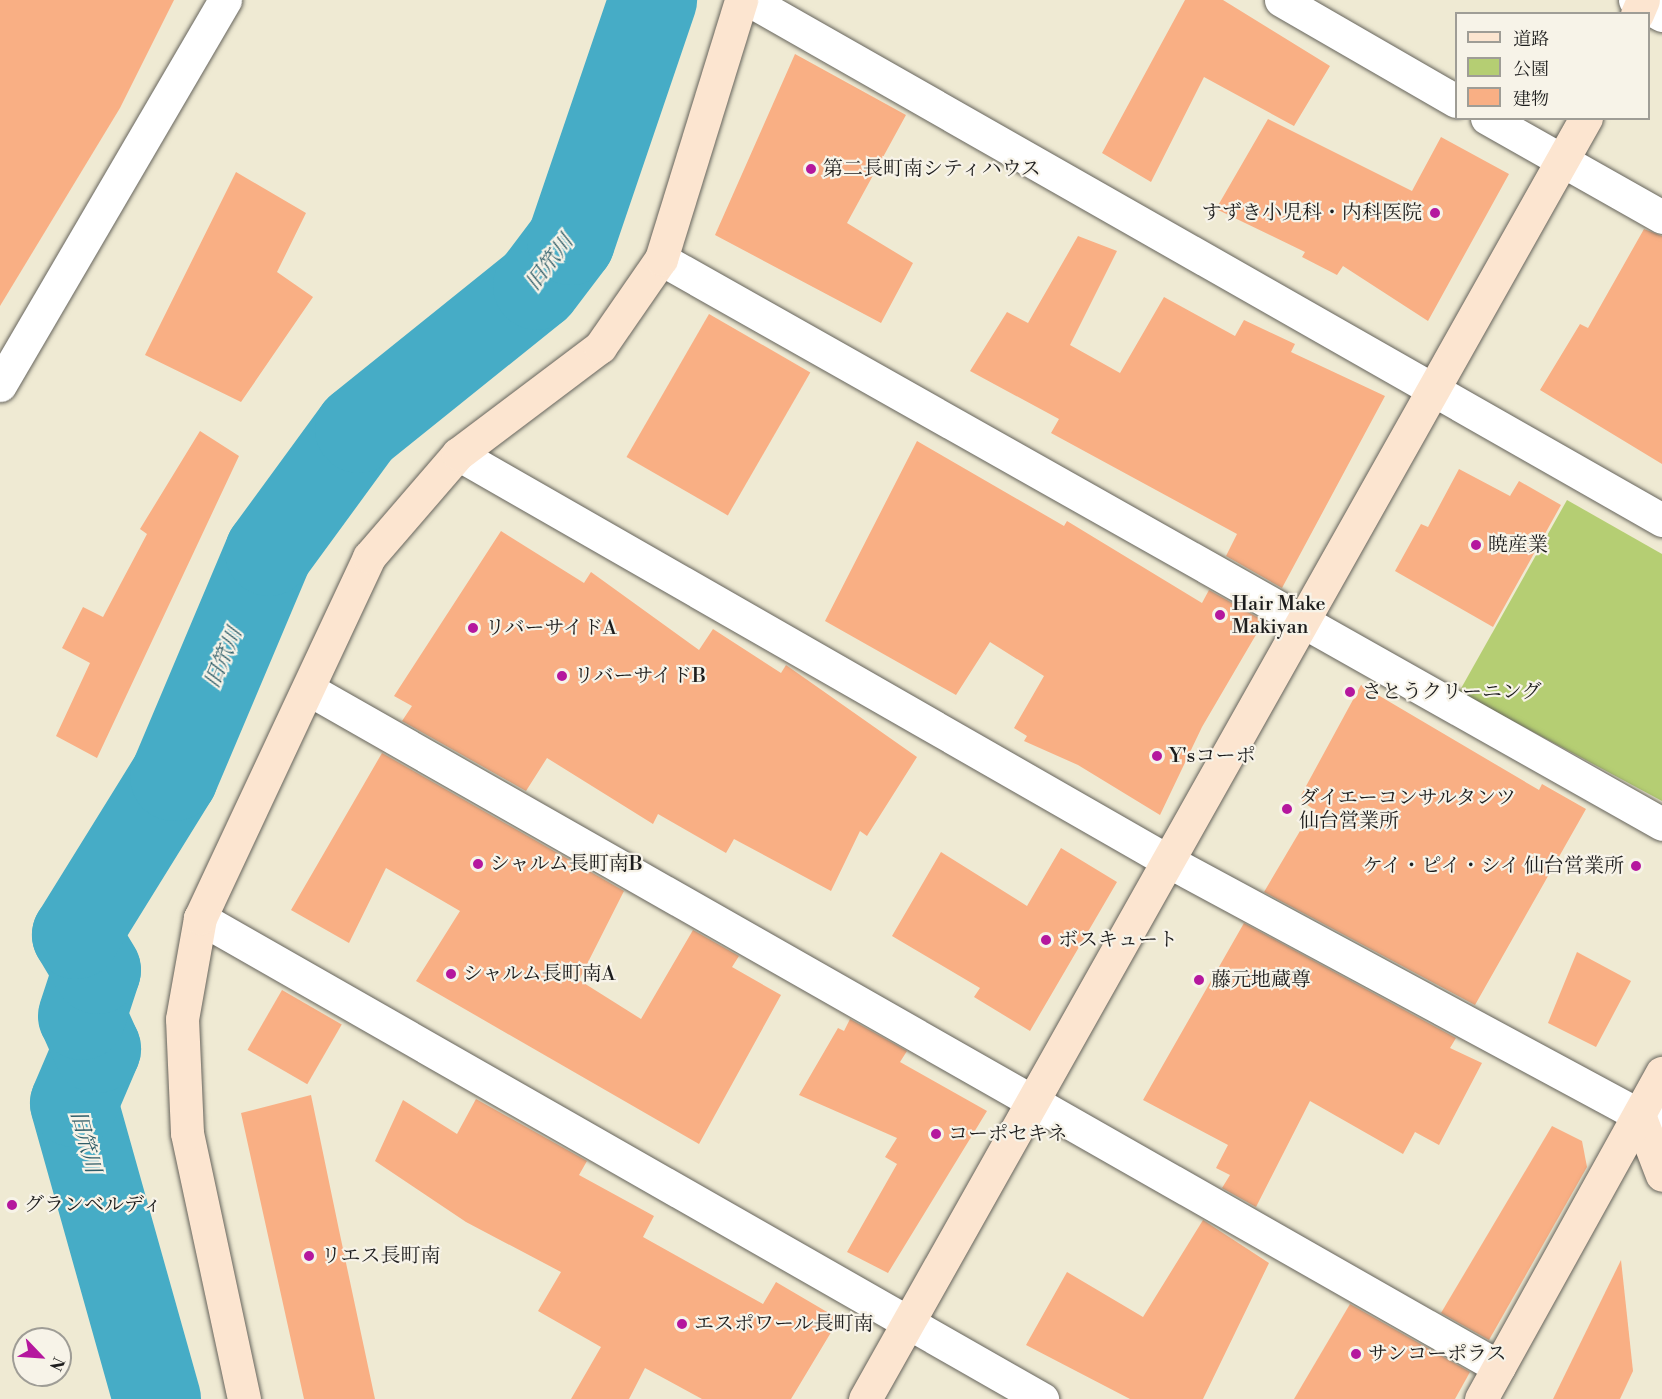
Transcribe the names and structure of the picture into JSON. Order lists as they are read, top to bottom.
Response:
{
  "water": ["旧笊川"],
  "places": [
    "第二長町南シティハウス",
    "すずき小児科・内科医院",
    "暁産業",
    "Hair Make Makiyan",
    "リバーサイドA",
    "リバーサイドB",
    "さとうクリーニング",
    "Y'sコーポ",
    "ダイエーコンサルタンツ 仙台営業所",
    "シャルム長町南B",
    "ケイ・ピイ・シイ 仙台営業所",
    "ボスキュート",
    "シャルム長町南A",
    "藤元地蔵尊",
    "コーポセキネ",
    "グランベルディ",
    "リエス長町南",
    "エスポワール長町南",
    "サンコーポラス"
  ],
  "legend": ["道路", "公園", "建物"],
  "north": "bottom right"
}
